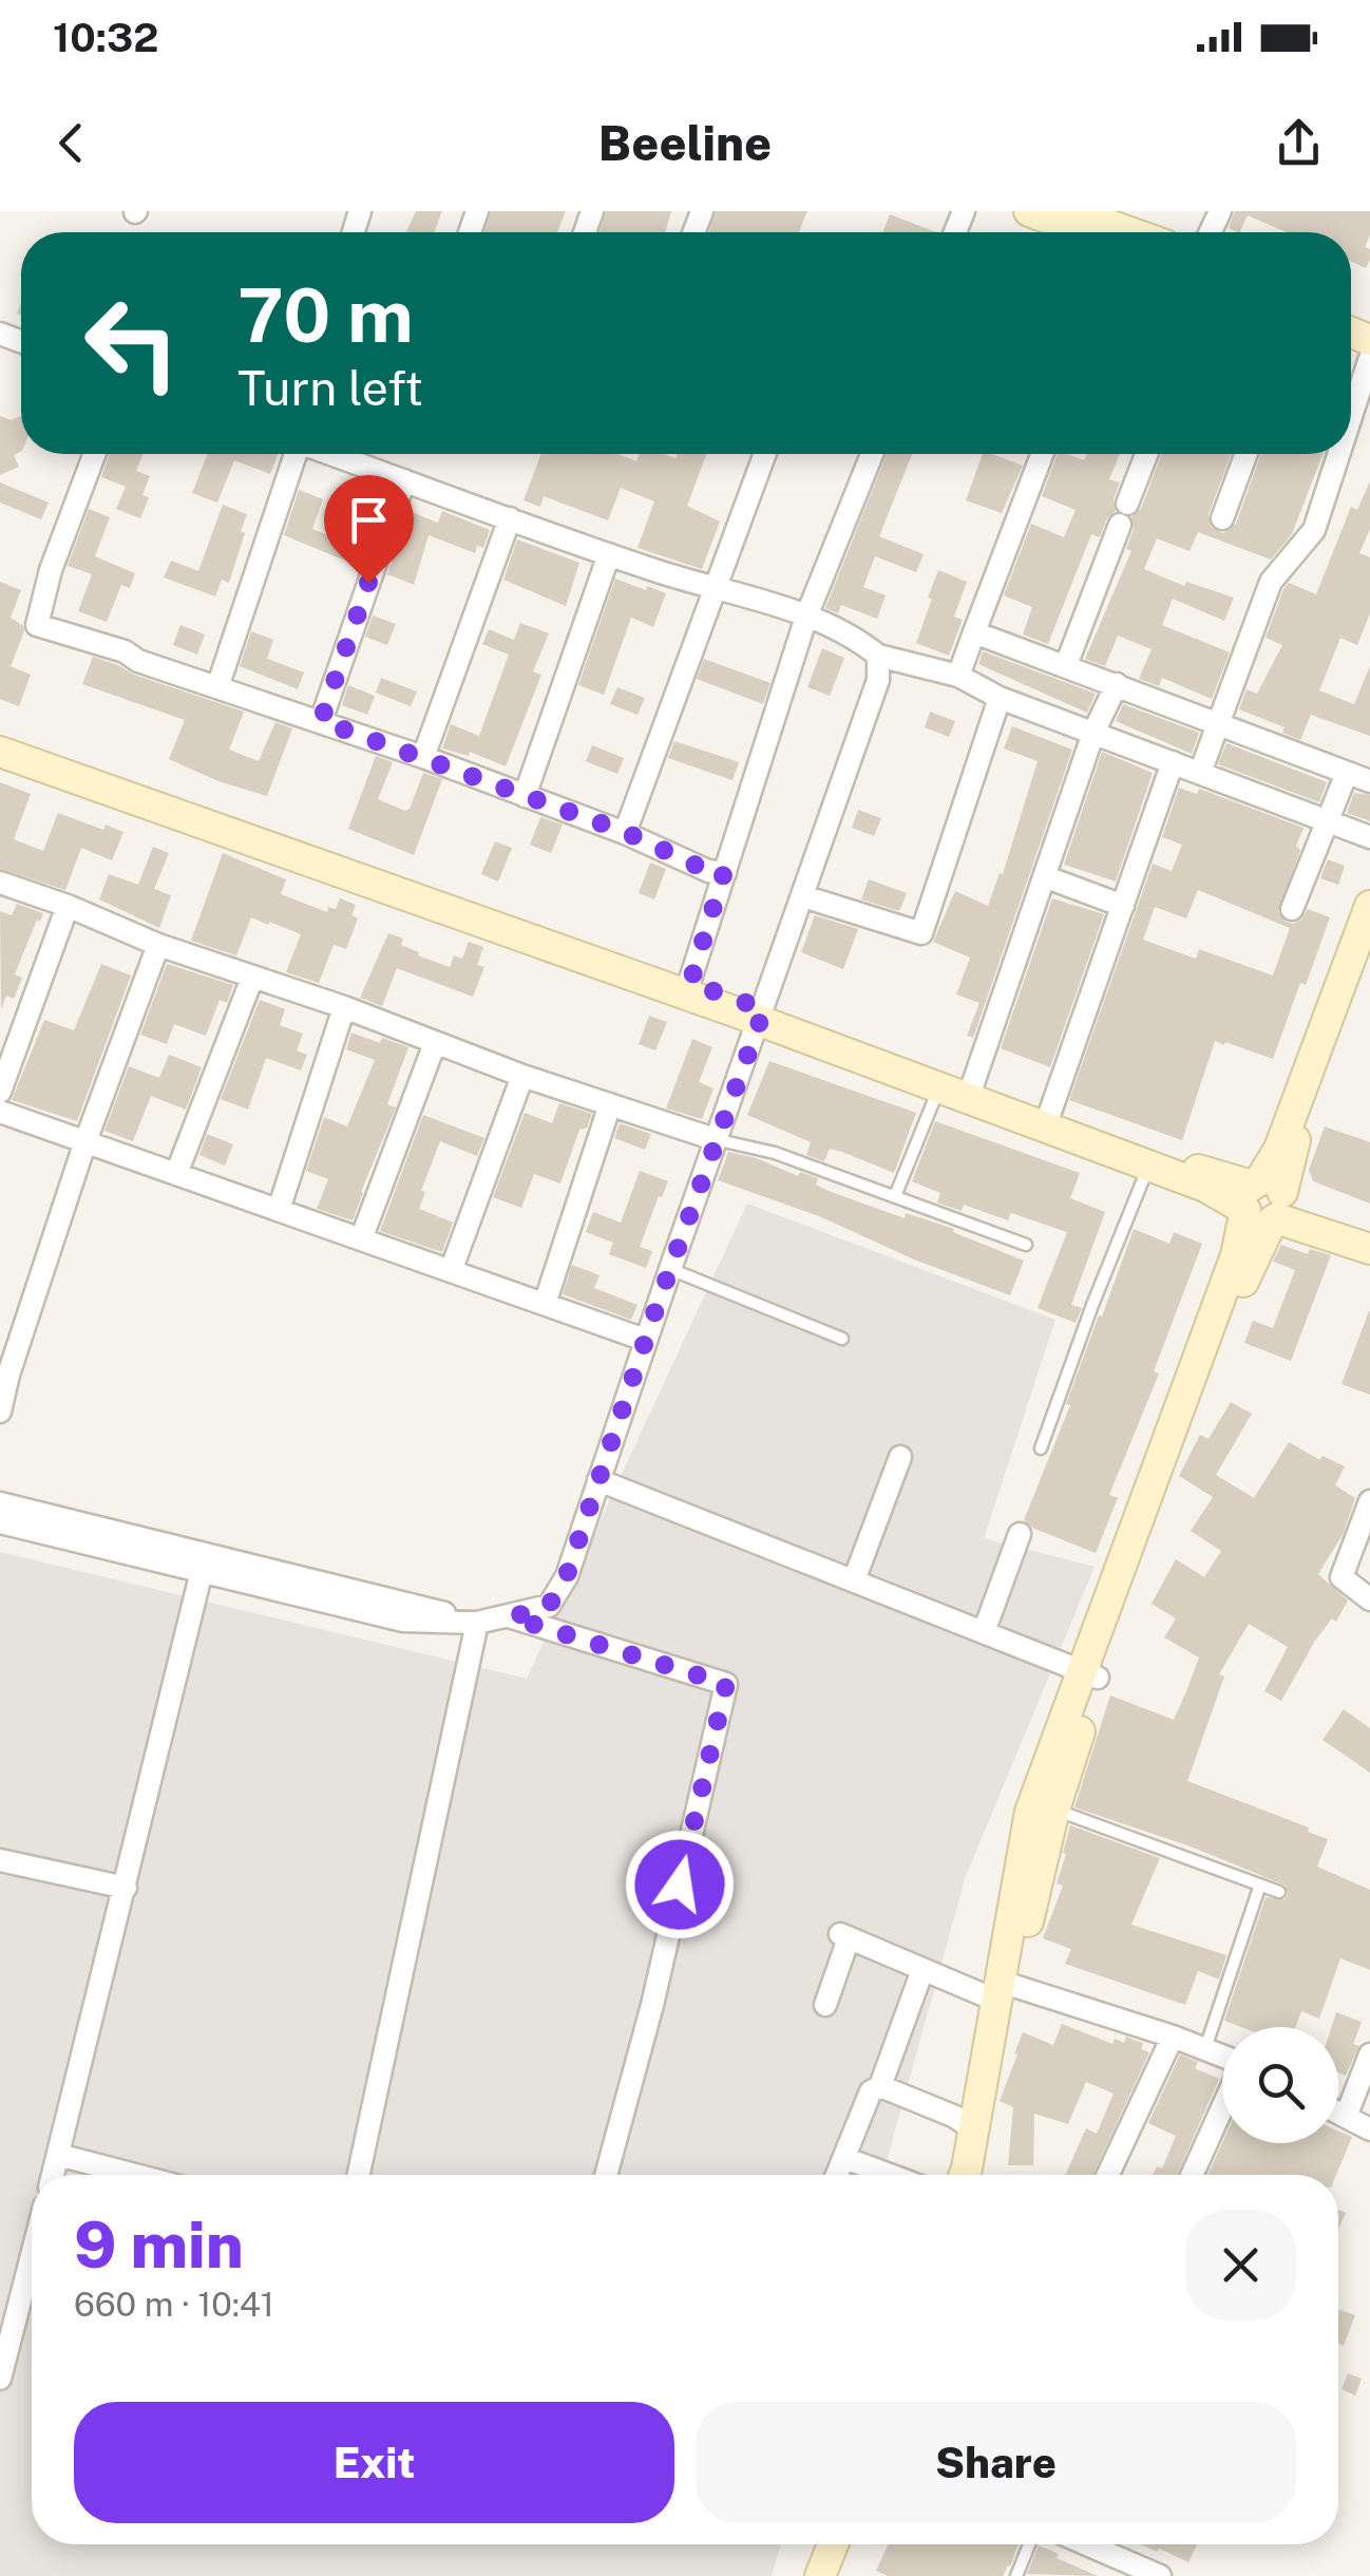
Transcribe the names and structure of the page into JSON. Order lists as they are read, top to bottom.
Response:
{
  "page": {
    "status": "10:32",
    "header": "Beeline",
    "turn": ["70 m", "Turn left"],
    "heading": ["9 min", "660 m · 10:41"],
    "buttons": ["Exit", "Share"]
  }
}
